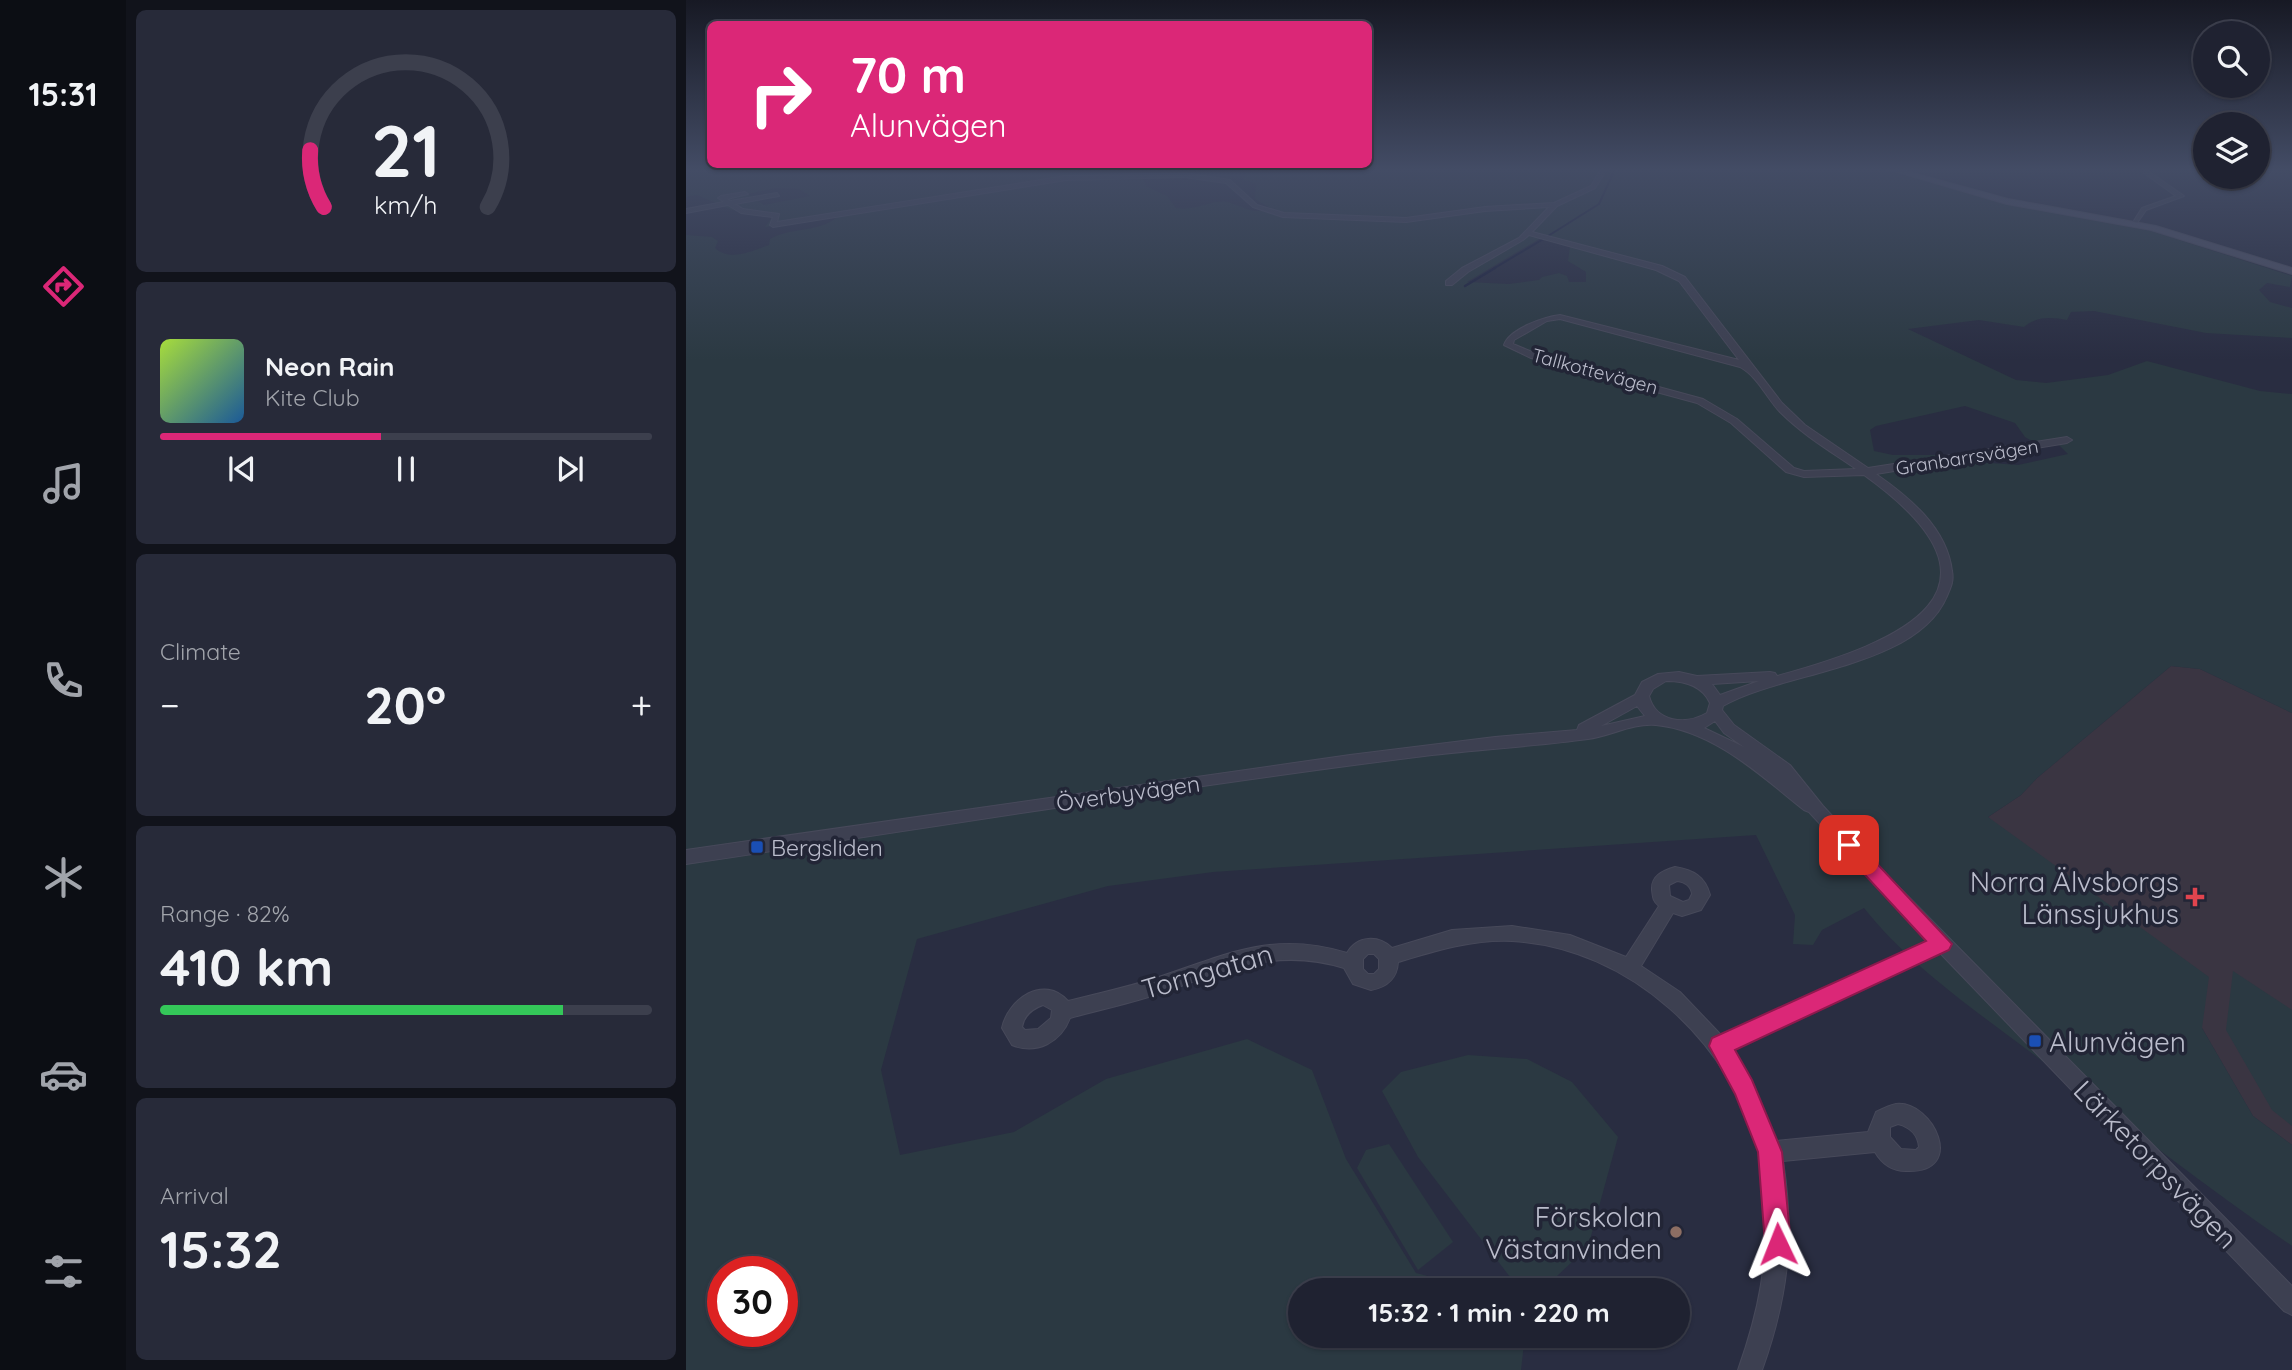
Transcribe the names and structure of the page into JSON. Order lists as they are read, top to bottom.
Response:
{
  "streets": {
    "street": [
      "Tallkottevägen",
      "Granbarrsvägen",
      "Överbyvägen",
      "Torngatan",
      "Lärketorpsvägen"
    ]
  },
  "crossings": [
    ["Tallkottevägen", "Granbarrsvägen"]
  ],
  "places": {
    "transit": ["Bergsliden", "Alunvägen"],
    "health": ["Norra Älvsborgs Länssjukhus"],
    "other": ["Förskolan Västanvinden"]
  },
  "page": {
    "tabs": "15:31",
    "turn": ["70 m", "Alunvägen"],
    "song": ["Neon Rain", "Kite Club"],
    "tile": [
      "Climate",
      ["Range · 82%", "410 km"],
      ["Arrival", "15:32"]
    ],
    "heat": ["−", "20°", "+"],
    "limit": "30",
    "trip": "15:32 · 1 min · 220 m",
    "gauge": ["21", "km/h"]
  }
}
